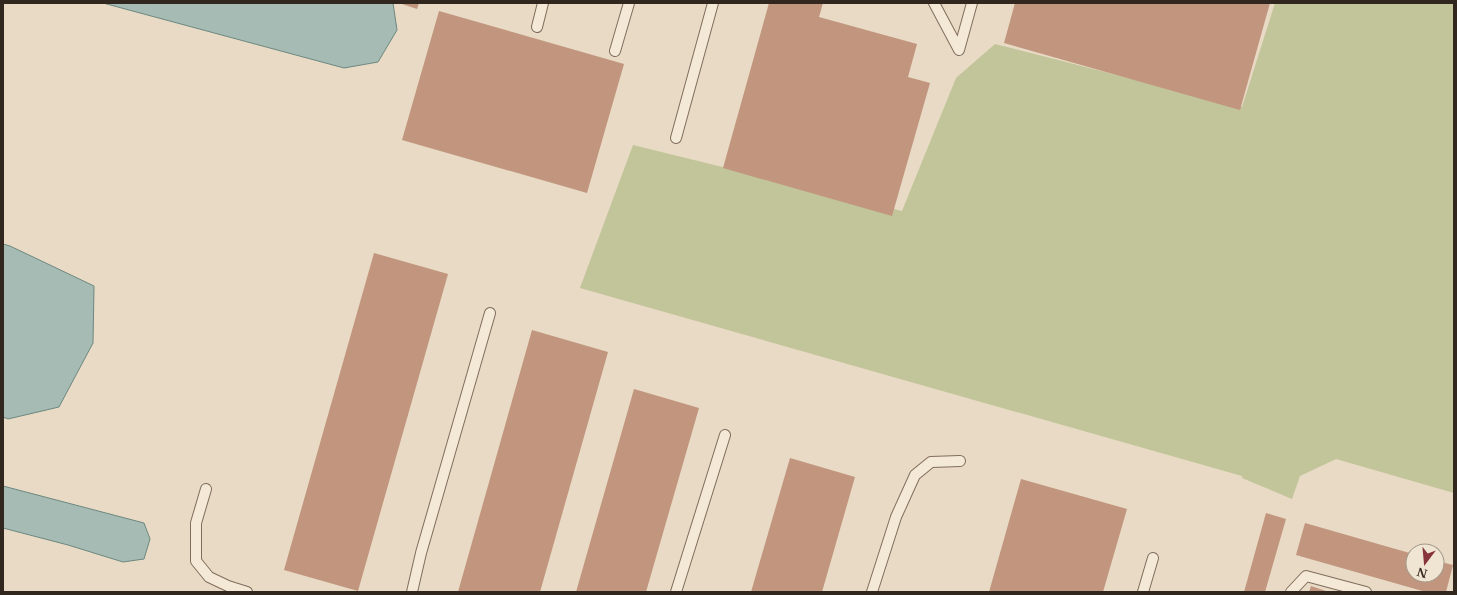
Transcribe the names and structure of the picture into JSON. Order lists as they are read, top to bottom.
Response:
{
  "north": "bottom"
}
